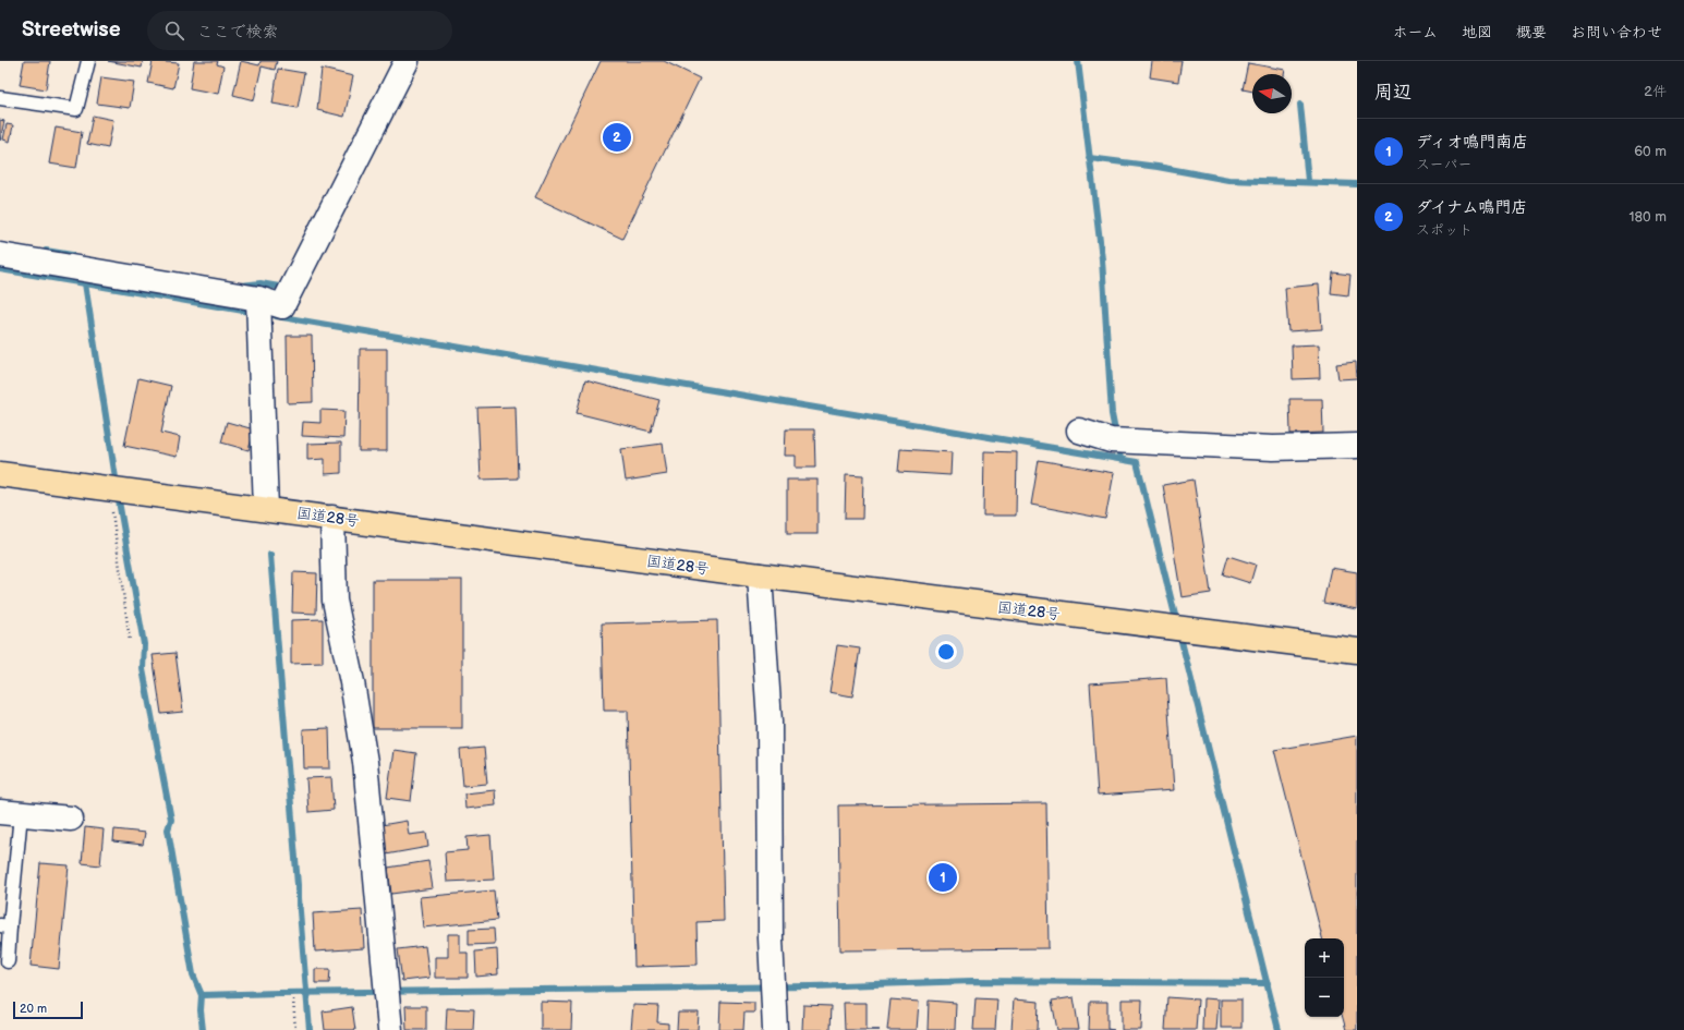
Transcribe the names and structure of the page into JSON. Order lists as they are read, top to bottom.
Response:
{
  "streets": {
    "highway": ["国道28号"]
  },
  "scale_bar": "20 m",
  "north": "left",
  "page": {
    "header": "Streetwise",
    "search": "ここで検索",
    "nav": [
      "ホーム",
      "地図",
      "概要",
      "お問い合わせ"
    ],
    "heading": ["周辺", "2件"],
    "list": [
      {
        "mark": "1",
        "name": "ディオ鳴門南店",
        "note": "スーパー",
        "value": "60 m"
      },
      {
        "mark": "2",
        "name": "ダイナム鳴門店",
        "note": "スポット",
        "value": "180 m"
      }
    ],
    "pins": ["2", "1"],
    "map_buttons": ["+", "−"],
    "scale": "20 m"
  }
}
